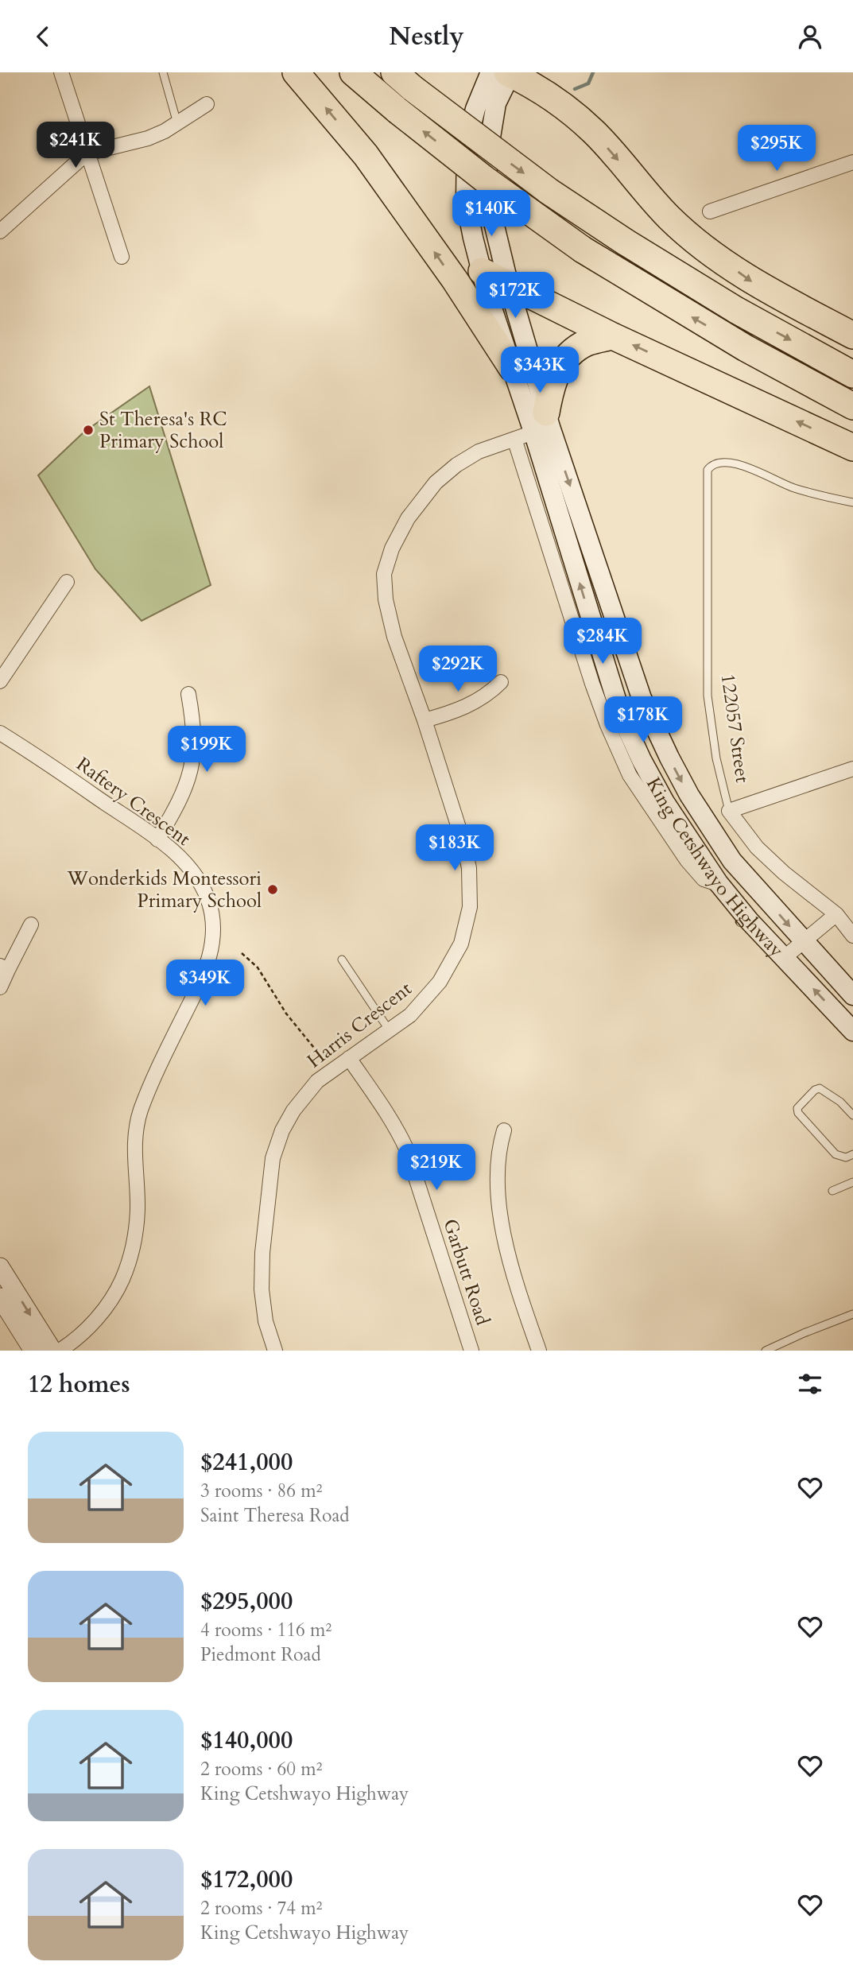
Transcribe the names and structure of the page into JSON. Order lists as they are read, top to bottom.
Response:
{
  "streets": {
    "main road": ["King Cetshwayo Highway"],
    "street": [
      "122057 Street",
      "Raftery Crescent",
      "Harris Crescent",
      "Garbutt Road"
    ]
  },
  "crossings": [
    ["King Cetshwayo Highway", "Harris Crescent"],
    ["Harris Crescent", "Garbutt Road"]
  ],
  "places": ["St Theresa's RC Primary School", "Wonderkids Montessori Primary School"],
  "page": {
    "header": "Nestly",
    "price": [
      "$241K",
      "$295K",
      "$140K",
      "$172K",
      "$343K",
      "$284K",
      "$292K",
      "$178K",
      "$199K",
      "$183K",
      "$349K",
      "$219K"
    ],
    "heading": "12 homes",
    "list": [
      {
        "name": "$241,000",
        "note": "3 rooms · 86 m² · Saint Theresa Road"
      },
      {
        "name": "$295,000",
        "note": "4 rooms · 116 m² · Piedmont Road"
      },
      {
        "name": "$140,000",
        "note": "2 rooms · 60 m² · King Cetshwayo Highway"
      },
      {
        "name": "$172,000",
        "note": "2 rooms · 74 m² · King Cetshwayo Highway"
      }
    ]
  }
}
